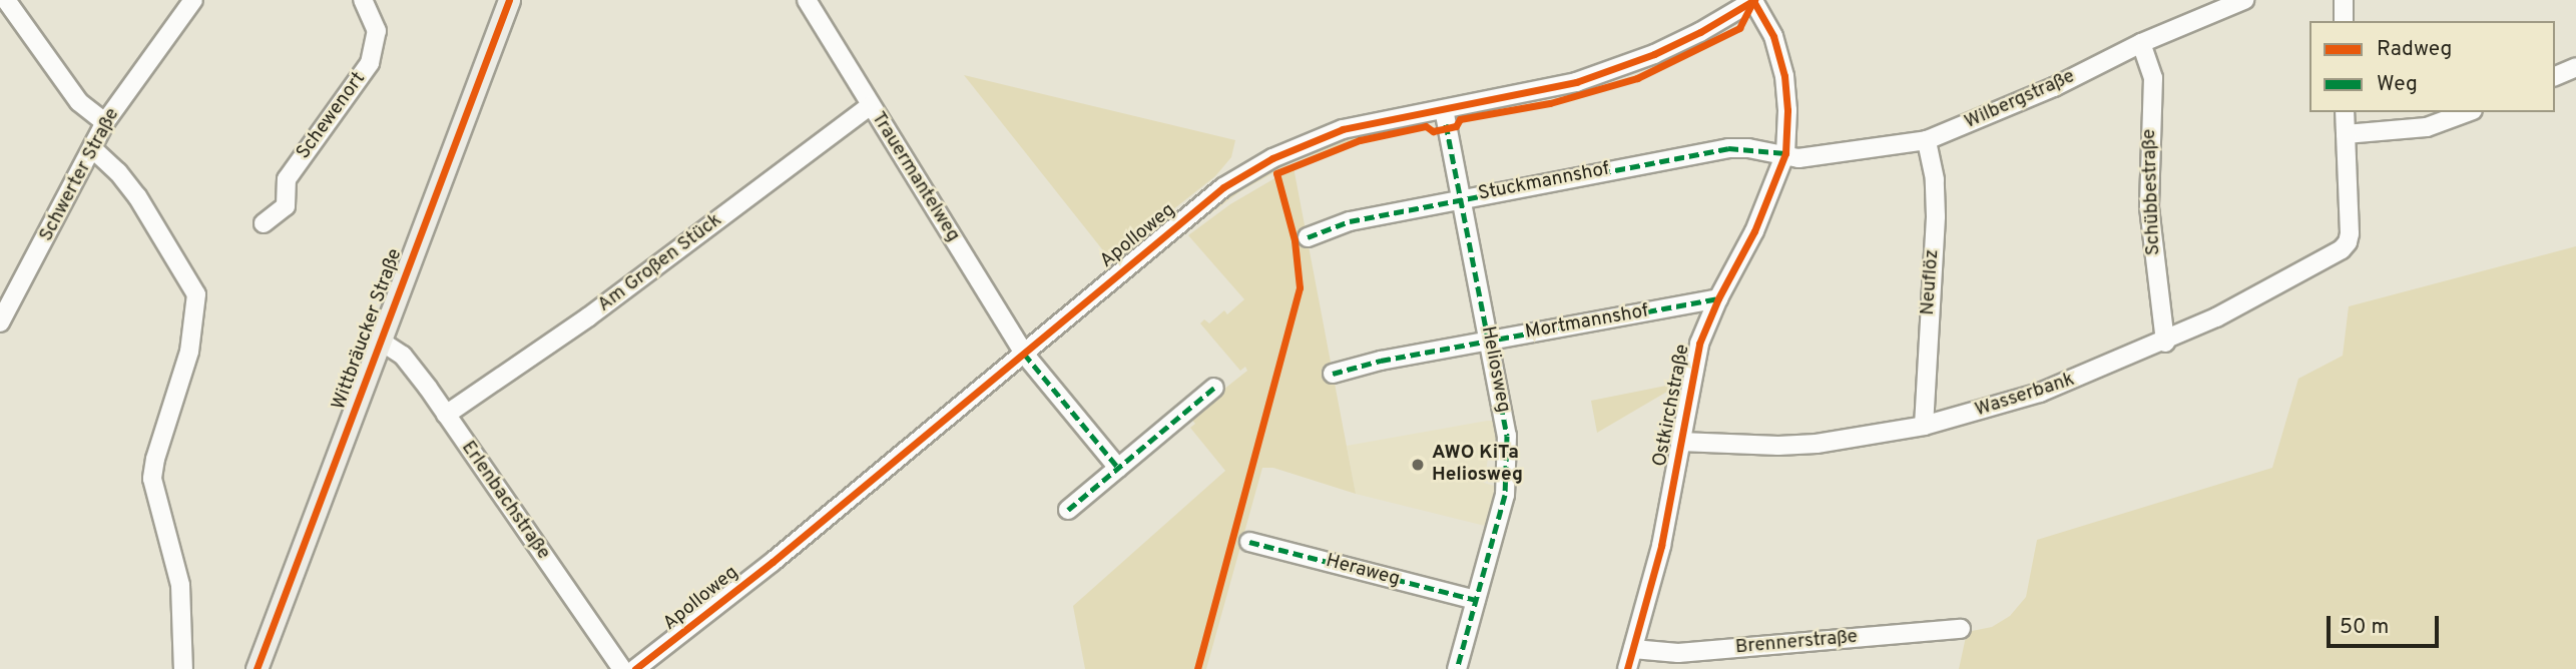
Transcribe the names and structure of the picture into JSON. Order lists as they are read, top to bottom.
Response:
{
  "streets": {
    "main road": ["Wittbräucker Straße"],
    "street": [
      "Wilbergstraße",
      "Schewenort",
      "Schwerter Straße",
      "Trauermantelweg",
      "Stuckmannshof",
      "Schübbestraße",
      "Apolloweg",
      "Am Großen Stück",
      "Neuflöz",
      "Mortmannshof",
      "Heliosweg",
      "Wasserbank",
      "Ostkirchstraße",
      "Erlenbachstraße",
      "Heraweg",
      "Brennerstraße"
    ]
  },
  "crossings": [
    ["Wilbergstraße", "Stuckmannshof"],
    ["Wilbergstraße", "Schübbestraße"],
    ["Wilbergstraße", "Neuflöz"],
    ["Wilbergstraße", "Ostkirchstraße"],
    ["Trauermantelweg", "Apolloweg"],
    ["Trauermantelweg", "Am Großen Stück"],
    ["Stuckmannshof", "Heliosweg"],
    ["Stuckmannshof", "Ostkirchstraße"],
    ["Schübbestraße", "Wasserbank"],
    ["Apolloweg", "Heliosweg"],
    ["Apolloweg", "Ostkirchstraße"],
    ["Am Großen Stück", "Erlenbachstraße"],
    ["Neuflöz", "Wasserbank"],
    ["Mortmannshof", "Heliosweg"],
    ["Mortmannshof", "Ostkirchstraße"],
    ["Wittbräucker Straße", "Erlenbachstraße"],
    ["Heliosweg", "Heraweg"],
    ["Wasserbank", "Ostkirchstraße"],
    ["Ostkirchstraße", "Brennerstraße"]
  ],
  "places": ["AWO KiTa Heliosweg"],
  "legend": ["Radweg", "Weg"],
  "scale_bar": "50 m"
}
